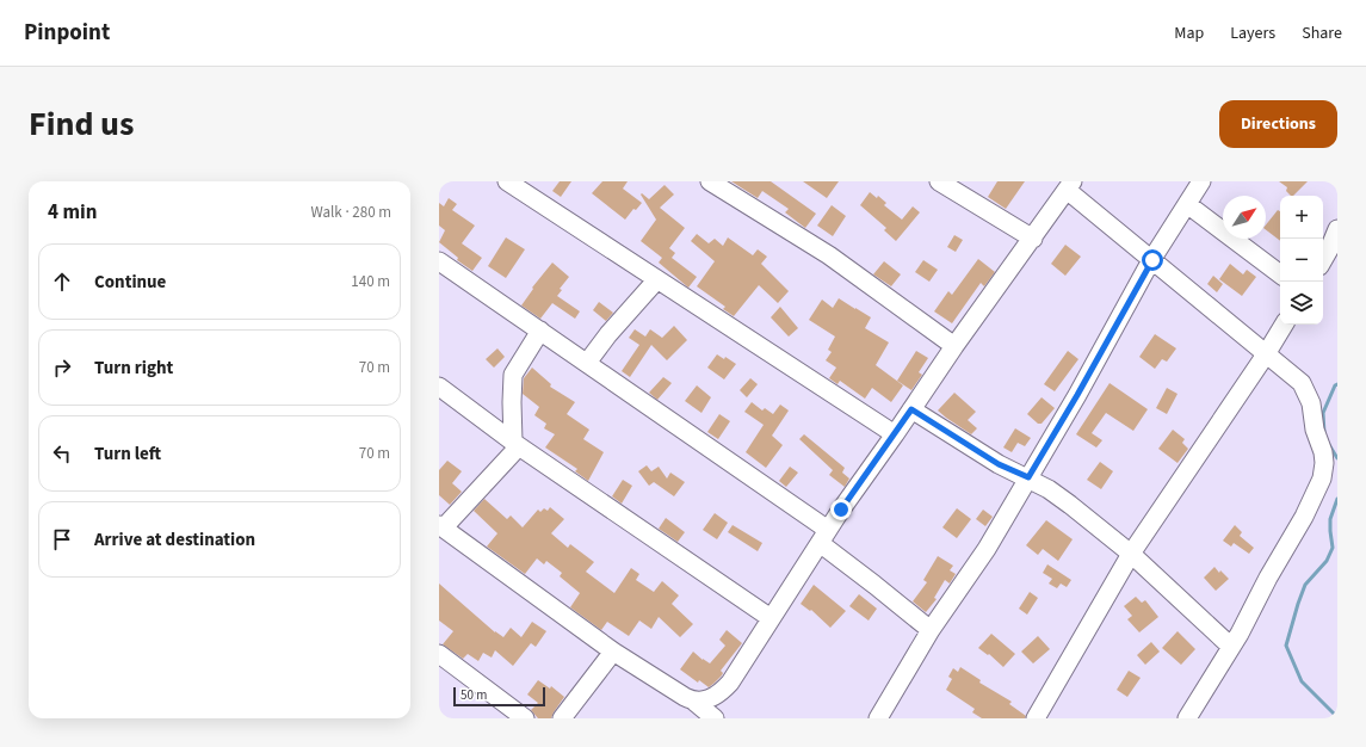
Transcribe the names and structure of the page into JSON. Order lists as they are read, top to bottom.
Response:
{
  "scale_bar": "50 m",
  "north": "top right",
  "page": {
    "header": "Pinpoint",
    "nav": ["Map", "Layers", "Share"],
    "title": "Find us",
    "buttons": "Directions",
    "heading": ["4 min", "Walk · 280 m"],
    "map_buttons": ["+", "−"],
    "list": [
      ["Continue", "140 m"],
      ["Turn right", "70 m"],
      ["Turn left", "70 m"],
      "Arrive at destination"
    ],
    "scale": "50 m"
  }
}
